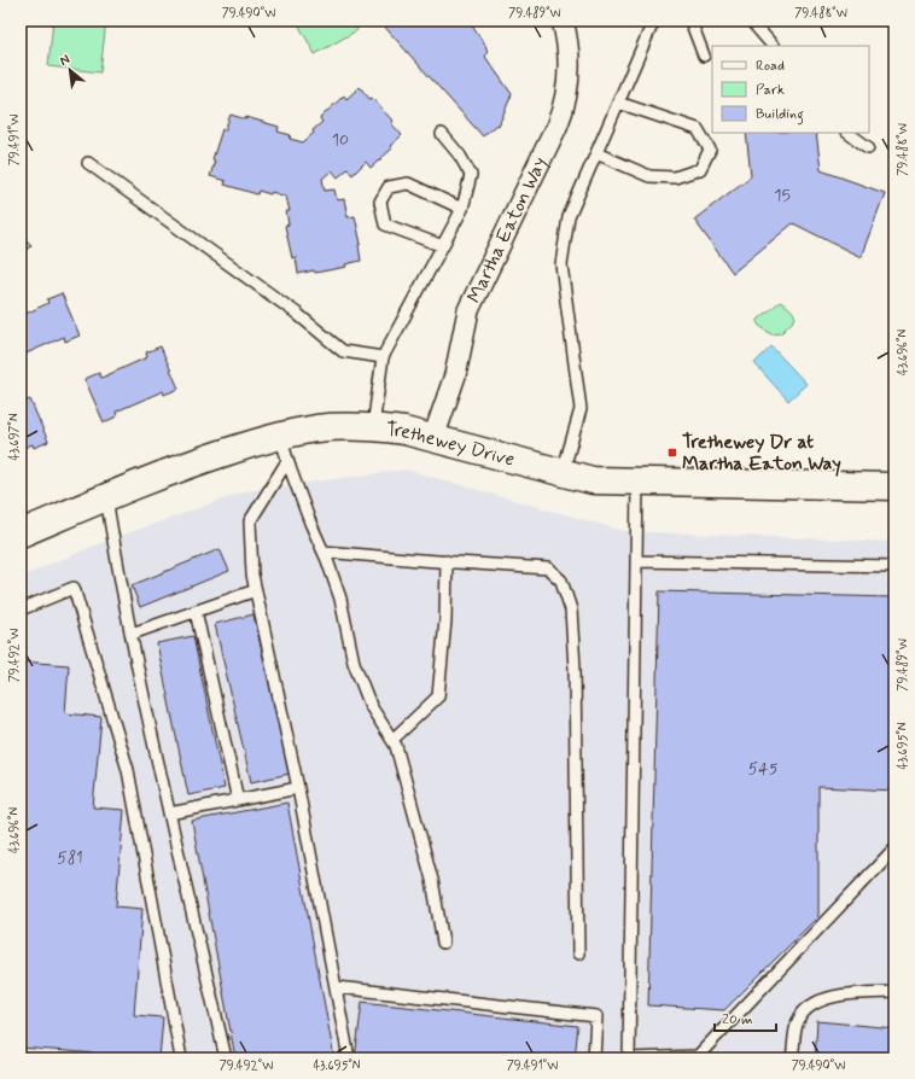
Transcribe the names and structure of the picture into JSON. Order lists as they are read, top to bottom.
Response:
{
  "streets": {
    "main road": ["Trethewey Drive"],
    "street": ["Martha Eaton Way"]
  },
  "crossings": [
    ["Martha Eaton Way", "Trethewey Drive"]
  ],
  "places": {
    "transit": ["Trethewey Dr at Martha Eaton Way"]
  },
  "house_numbers": [
    "10",
    "15",
    "545",
    "581"
  ],
  "legend": ["Road", "Park", "Building"],
  "scale_bar": "20 m",
  "north": "top left",
  "coordinates": [
    "79.490°W",
    "79.489°W",
    "79.488°W",
    "79.491°W",
    "43.696°N",
    "43.697°N",
    "79.492°W",
    "43.695°N"
  ]
}
